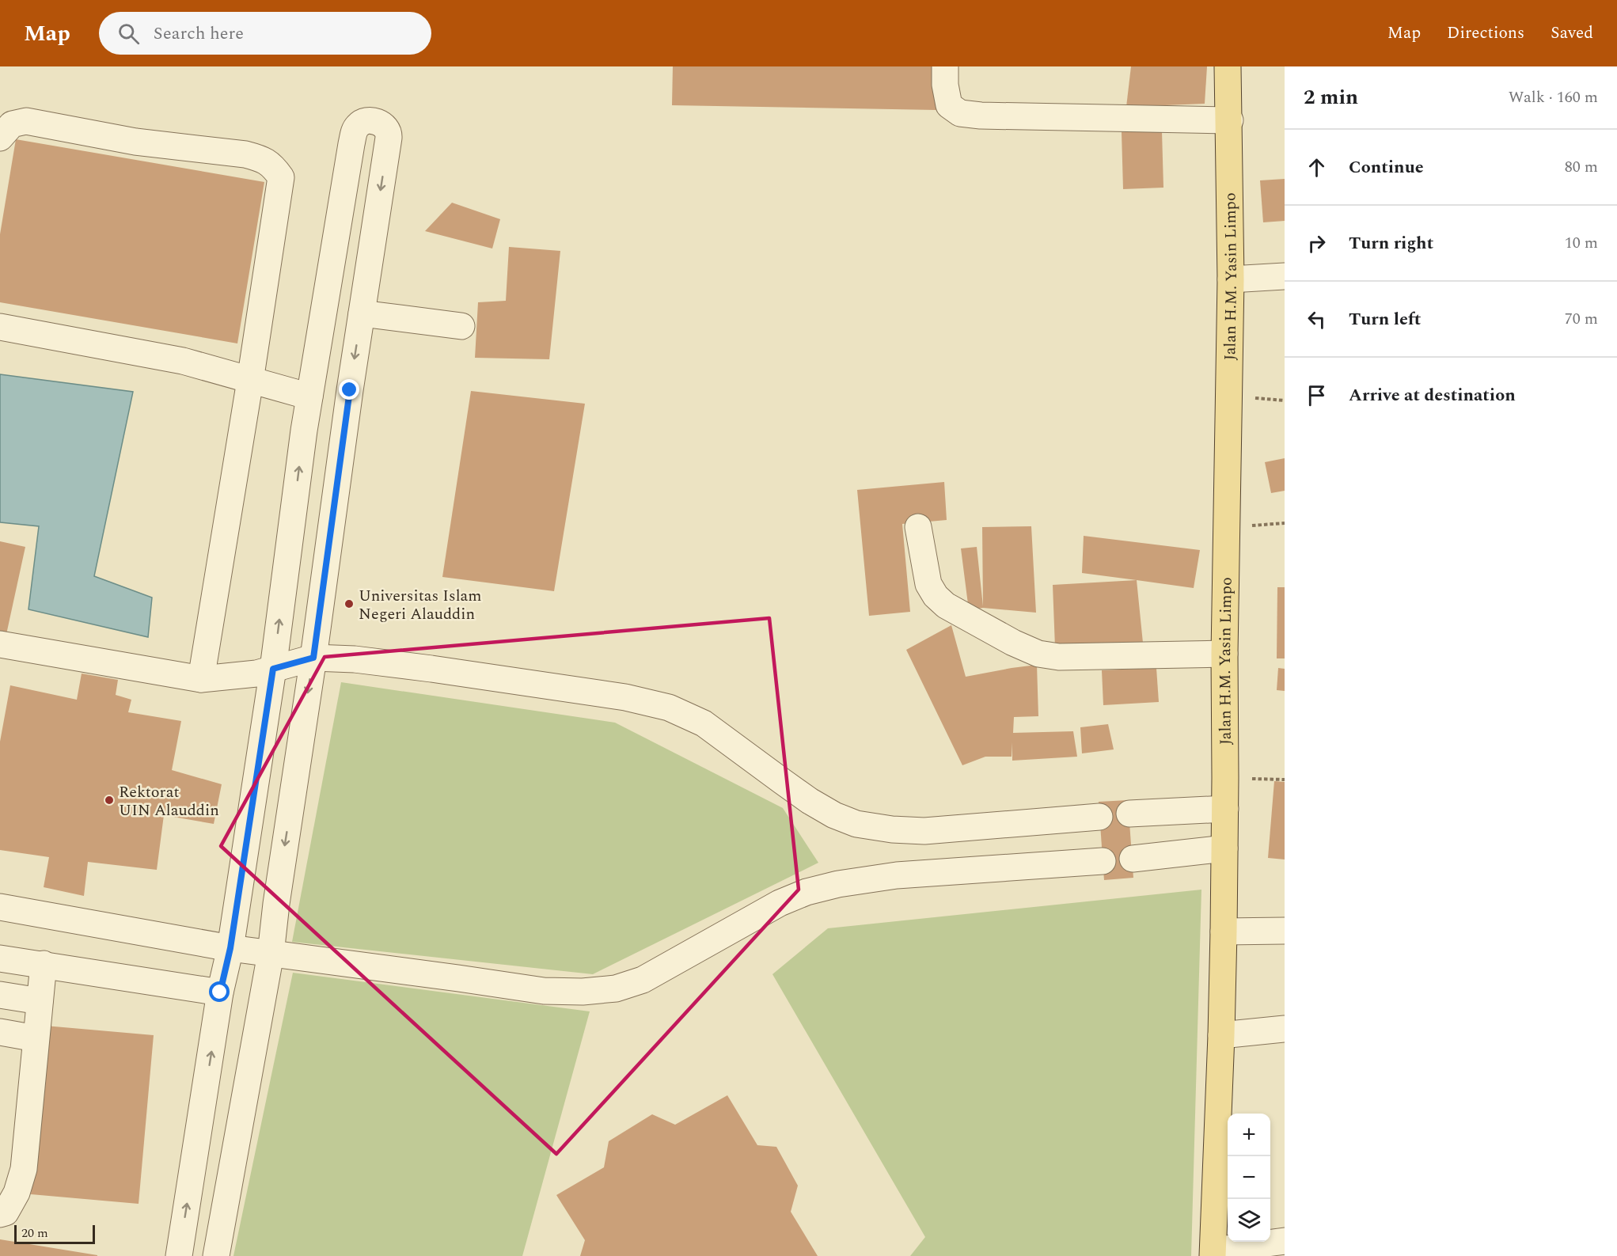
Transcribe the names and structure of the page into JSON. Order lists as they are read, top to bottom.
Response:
{
  "streets": {
    "main road": ["Jalan H.M. Yasin Limpo"]
  },
  "places": ["Universitas Islam Negeri Alauddin", "Rektorat UIN Alauddin"],
  "scale_bar": "20 m",
  "page": {
    "header": "Map",
    "search": "Search here",
    "nav": ["Map", "Directions", "Saved"],
    "heading": ["2 min", "Walk · 160 m"],
    "list": [
      ["Continue", "80 m"],
      ["Turn right", "10 m"],
      ["Turn left", "70 m"],
      "Arrive at destination"
    ],
    "map_buttons": ["+", "−"],
    "scale": "20 m"
  }
}
